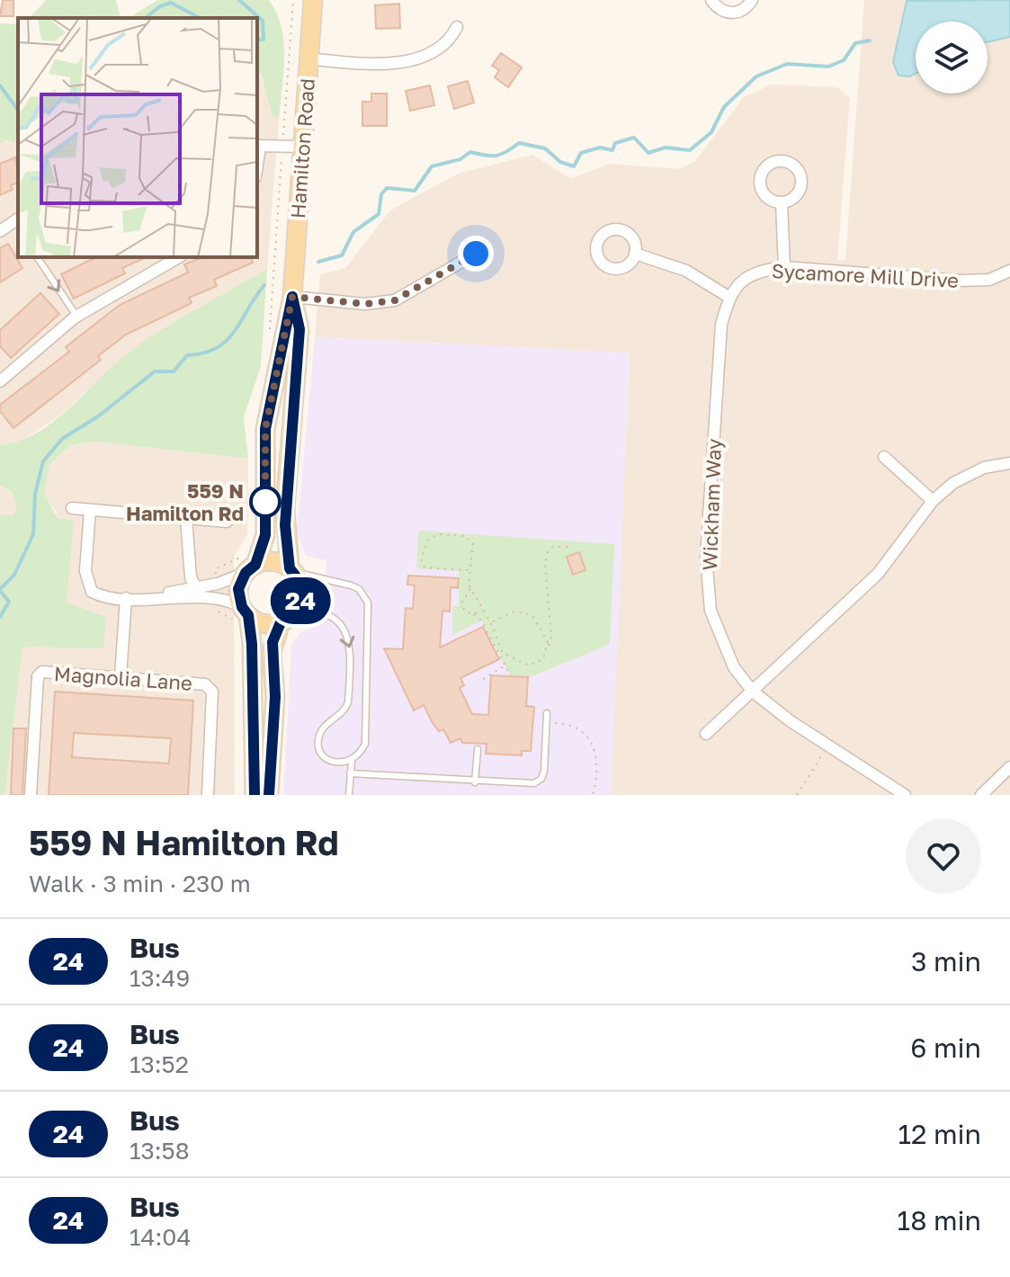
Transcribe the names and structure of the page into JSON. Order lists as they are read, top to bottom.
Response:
{
  "streets": {
    "main road": ["Hamilton Road"],
    "street": ["Sycamore Mill Drive", "Wickham Way", "Magnolia Lane"]
  },
  "crossings": [
    ["Sycamore Mill Drive", "Wickham Way"]
  ],
  "places": ["559 N Hamilton Rd"],
  "lines": ["bus line 24"],
  "page": {
    "on_map": "24",
    "heading": ["559 N Hamilton Rd", "Walk · 3 min · 230 m"],
    "list": [
      {
        "mark": "24",
        "name": "Bus",
        "note": "13:49",
        "value": "3 min"
      },
      {
        "mark": "24",
        "name": "Bus",
        "note": "13:52",
        "value": "6 min"
      },
      {
        "mark": "24",
        "name": "Bus",
        "note": "13:58",
        "value": "12 min"
      },
      {
        "mark": "24",
        "name": "Bus",
        "note": "14:04",
        "value": "18 min"
      }
    ]
  }
}
